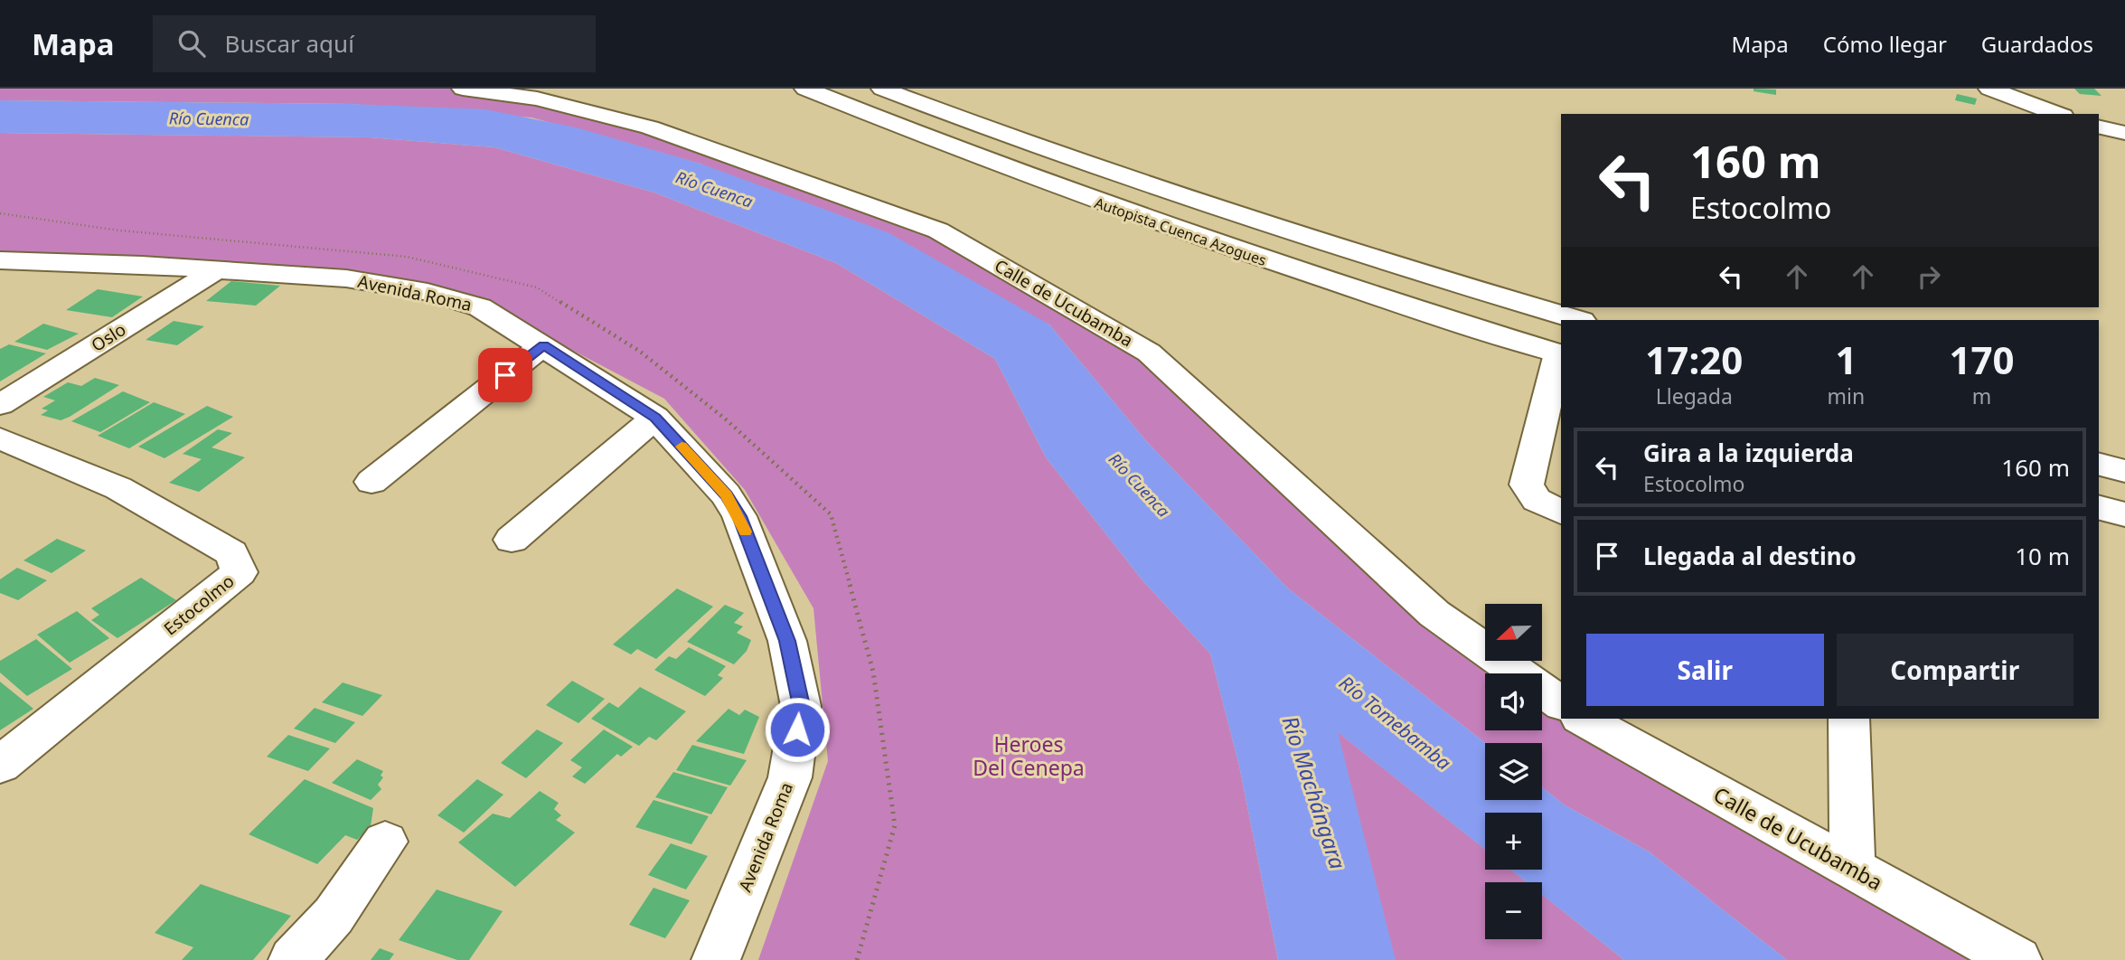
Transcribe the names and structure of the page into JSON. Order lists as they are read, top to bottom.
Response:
{
  "streets": {
    "main road": [
      "Autopista Cuenca Azogues",
      "Avenida Roma",
      "Calle de Ucubamba",
      "Oslo",
      "Estocolmo"
    ]
  },
  "crossings": [
    ["Avenida Roma", "Oslo"]
  ],
  "water": ["Río Cuenca", "Río Tomebamba", "Río Machángara"],
  "parks": ["Heroes Del Cenepa"],
  "north": "left",
  "page": {
    "header": "Mapa",
    "search": "Buscar aquí",
    "nav": ["Mapa", "Cómo llegar", "Guardados"],
    "turn": ["160 m", "Estocolmo"],
    "eta": [
      "17:20",
      "Llegada",
      "1",
      "min",
      "170",
      "m"
    ],
    "list": [
      {
        "name": "Gira a la izquierda",
        "note": "Estocolmo",
        "value": "160 m"
      },
      {
        "name": "Llegada al destino",
        "value": "10 m"
      }
    ],
    "map_buttons": ["+", "−"],
    "buttons": ["Salir", "Compartir"]
  }
}
